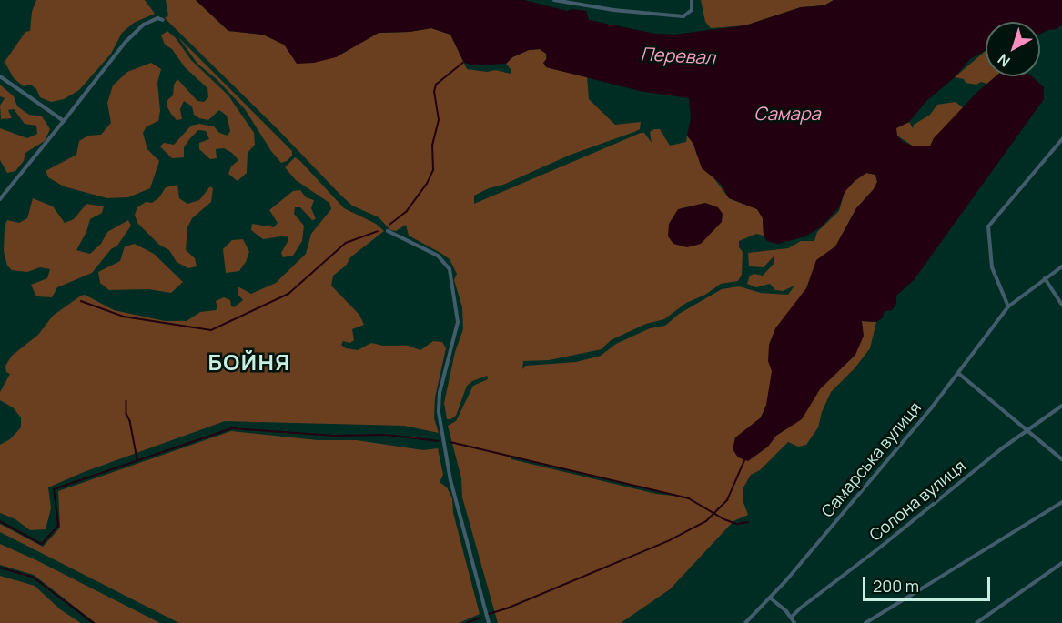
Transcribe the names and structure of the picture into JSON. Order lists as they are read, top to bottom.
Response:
{
  "streets": {
    "street": ["Самарська вулиця", "Солона вулиця"]
  },
  "districts": ["БОЙНЯ"],
  "water": ["Перевал", "Самара"],
  "scale_bar": "200 m",
  "north": "bottom left"
}
